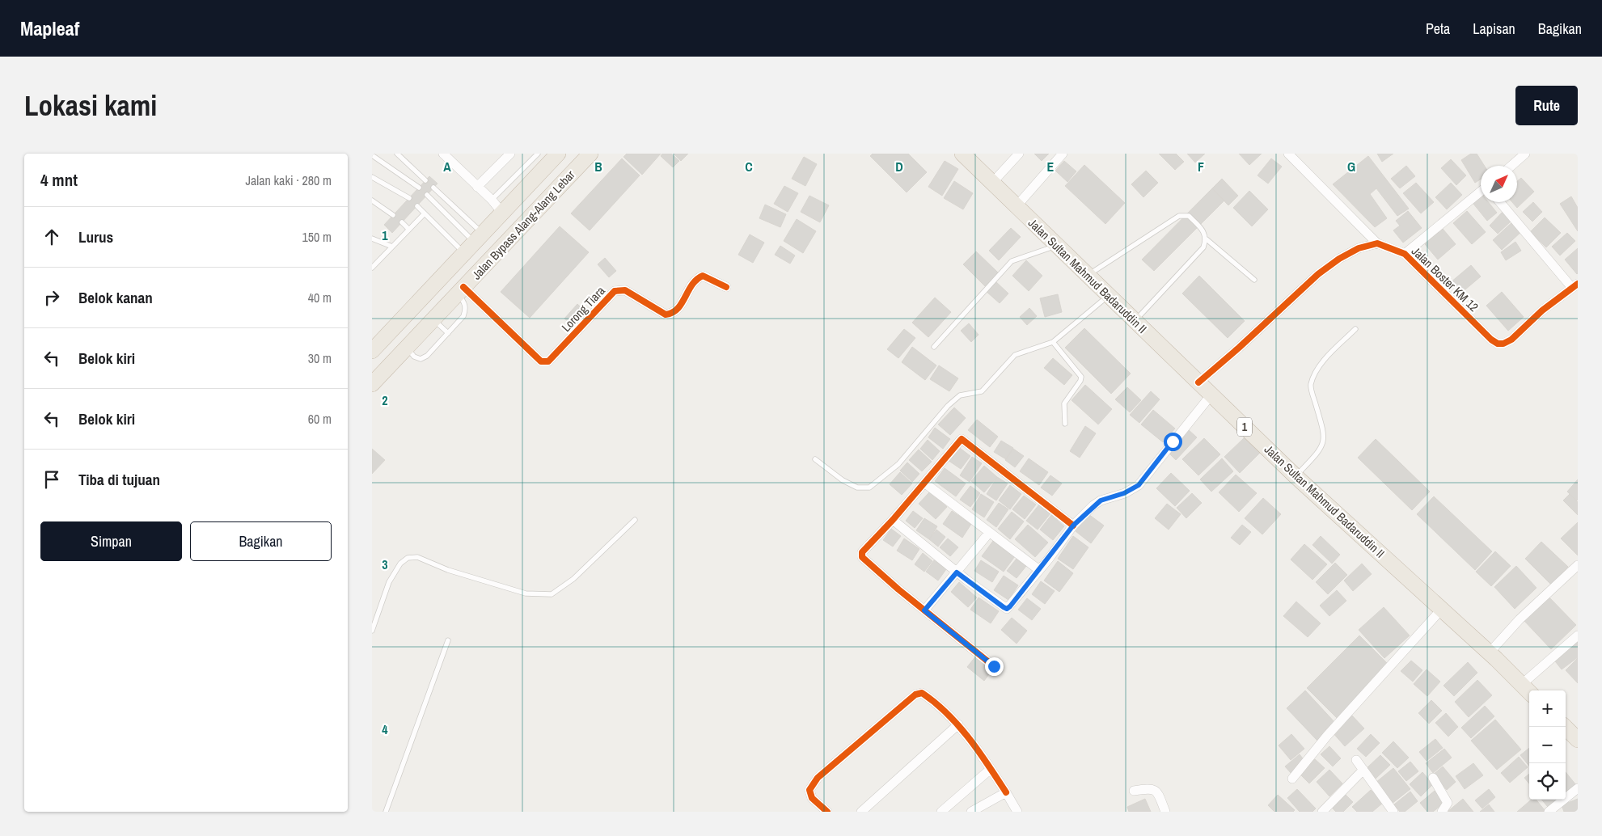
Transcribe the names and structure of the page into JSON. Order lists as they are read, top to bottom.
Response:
{
  "streets": {
    "highway": ["Jalan Bypass Alang-Alang Lebar", "Jalan Sultan Mahmud Badaruddin II", "1"],
    "street": ["Jalan Boster KM 12", "Lorong Tiara"]
  },
  "crossings": [
    ["Jalan Bypass Alang-Alang Lebar", "Lorong Tiara"]
  ],
  "north": "top right",
  "page": {
    "header": "Mapleaf",
    "nav": ["Peta", "Lapisan", "Bagikan"],
    "buttons": [
      "Rute",
      ["Simpan", "Bagikan"]
    ],
    "title": "Lokasi kami",
    "heading": ["4 mnt", "Jalan kaki · 280 m"],
    "list": [
      ["Lurus", "150 m"],
      ["Belok kanan", "40 m"],
      ["Belok kiri", "30 m"],
      ["Belok kiri", "60 m"],
      "Tiba di tujuan"
    ],
    "map_buttons": ["+", "−"]
  },
  "grid": {
    "columns": [
      "A",
      "B",
      "C",
      "D",
      "E",
      "F",
      "G"
    ],
    "rows": [
      "1",
      "2",
      "3",
      "4"
    ]
  }
}
